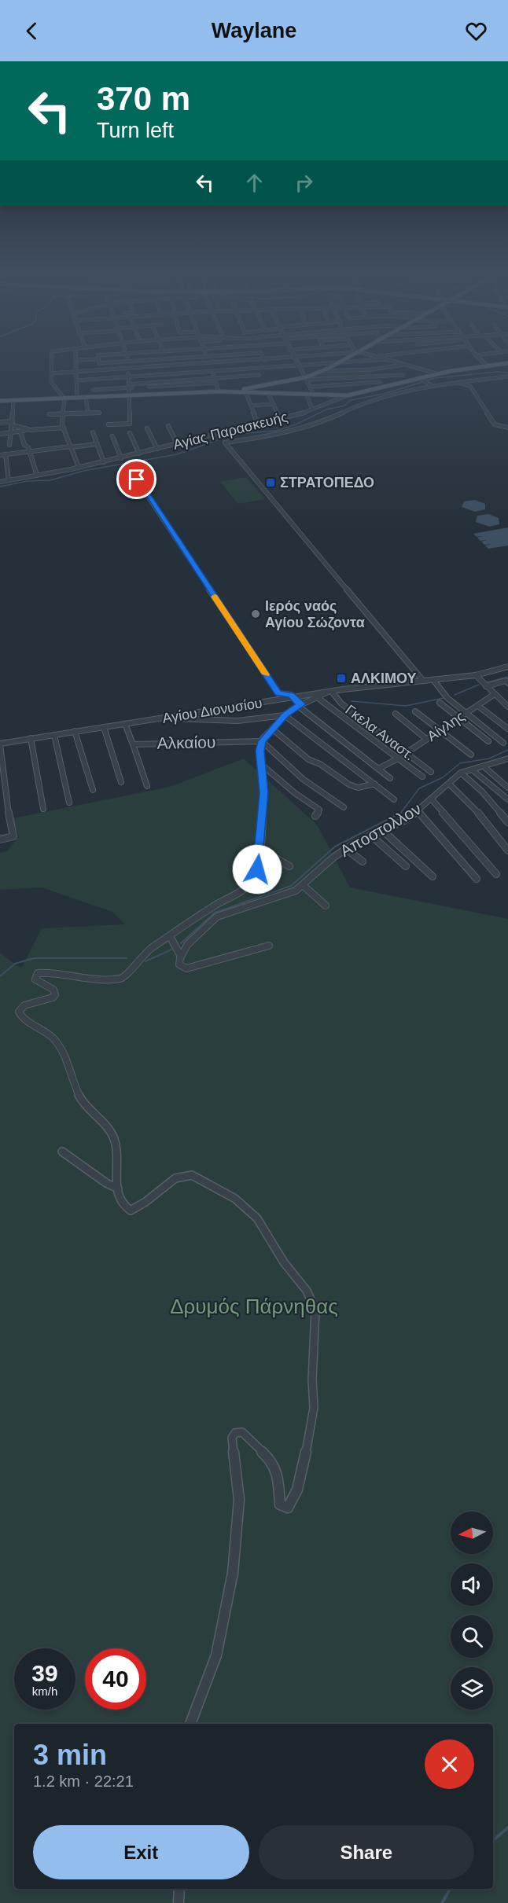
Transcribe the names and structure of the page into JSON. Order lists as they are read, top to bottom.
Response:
{
  "streets": {
    "street": [
      "Αγίας Παρασκευής",
      "Αγίου Διονυσίου",
      "Αίγλης",
      "Γκελα Αναστ.",
      "Αλκαίου",
      "Αποστολλον"
    ]
  },
  "crossings": [
    ["Αγίου Διονυσίου", "Γκελα Αναστ."],
    ["Αγίου Διονυσίου", "Αλκαίου"],
    ["Αίγλης", "Γκελα Αναστ."]
  ],
  "parks": ["Δρυμός Πάρνηθας"],
  "places": {
    "transit": ["ΣΤΡΑΤΟΠΕΔΟ", "ΑΛΚΙΜΟΥ"],
    "other": ["Ιερός ναός Αγίου Σώζοντα"]
  },
  "north": "left",
  "page": {
    "header": "Waylane",
    "turn": ["370 m", "Turn left"],
    "speed": "39 km/h",
    "limit": "40",
    "heading": ["3 min", "1.2 km · 22:21"],
    "buttons": ["Exit", "Share"]
  }
}
